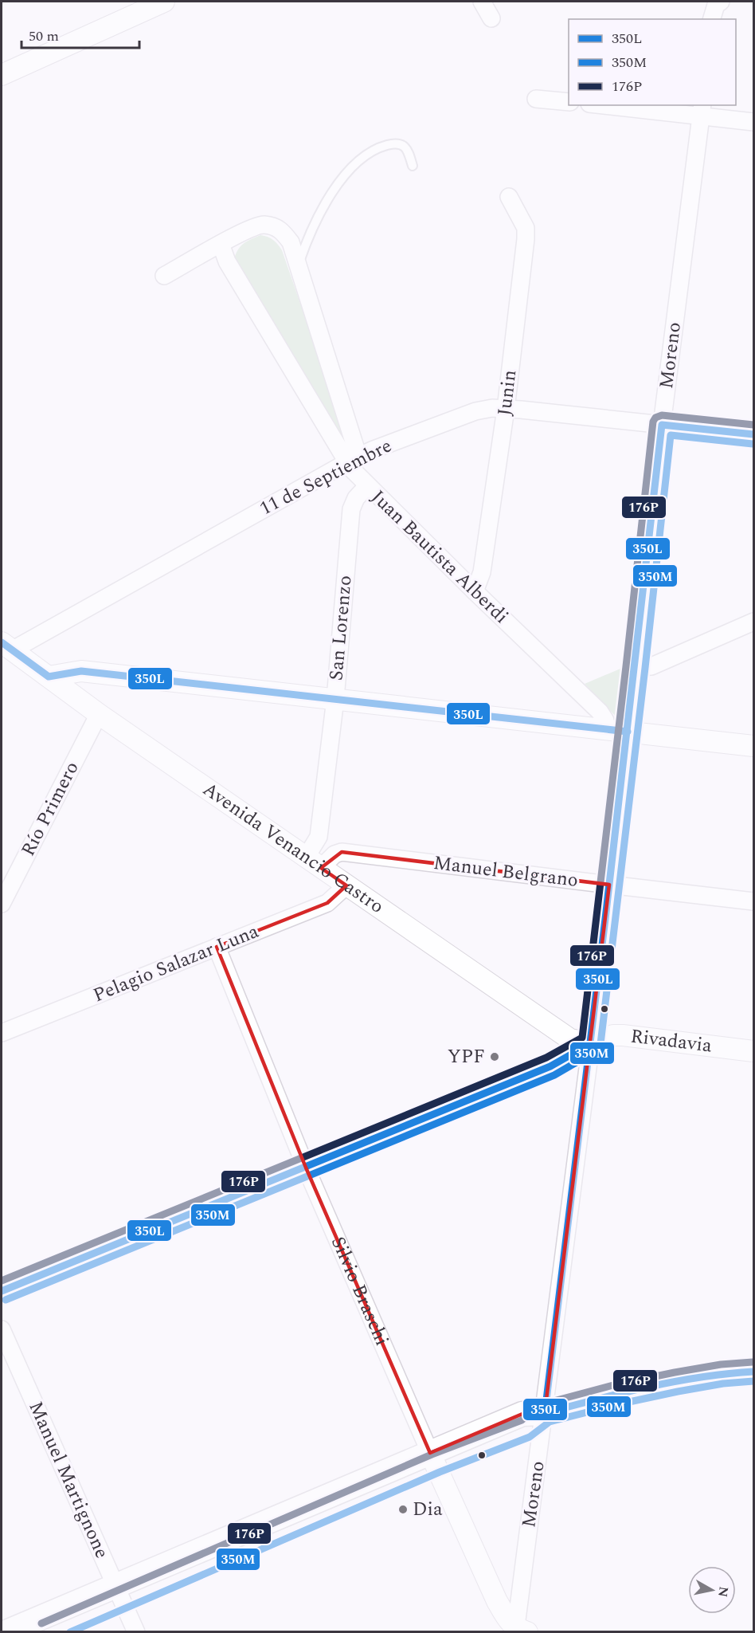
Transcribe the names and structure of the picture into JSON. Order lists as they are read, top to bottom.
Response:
{
  "streets": {
    "street": [
      "Moreno",
      "Junin",
      "11 de Septiembre",
      "Juan Bautista Alberdi",
      "San Lorenzo",
      "Río Primero",
      "Avenida Venancio Castro",
      "Manuel Belgrano",
      "Pelagio Salazar Luna",
      "Rivadavia",
      "Silvio Braschi",
      "Manuel Martignone"
    ]
  },
  "crossings": [
    ["Moreno", "11 de Septiembre"],
    ["Moreno", "Avenida Venancio Castro"],
    ["Moreno", "Manuel Belgrano"],
    ["Moreno", "Rivadavia"],
    ["Moreno", "Silvio Braschi"],
    ["Junin", "11 de Septiembre"],
    ["Junin", "Juan Bautista Alberdi"],
    ["11 de Septiembre", "Juan Bautista Alberdi"],
    ["11 de Septiembre", "Avenida Venancio Castro"],
    ["Juan Bautista Alberdi", "San Lorenzo"],
    ["San Lorenzo", "Avenida Venancio Castro"],
    ["San Lorenzo", "Manuel Belgrano"],
    ["Río Primero", "Avenida Venancio Castro"],
    ["Avenida Venancio Castro", "Manuel Belgrano"],
    ["Avenida Venancio Castro", "Pelagio Salazar Luna"],
    ["Avenida Venancio Castro", "Rivadavia"],
    ["Pelagio Salazar Luna", "Silvio Braschi"]
  ],
  "places": ["YPF", "Dia"],
  "lines": ["transit line 176P", "transit line 350L", "transit line 350M"],
  "legend": ["350L", "350M", "176P"],
  "scale_bar": "50 m",
  "north": "right"
}
